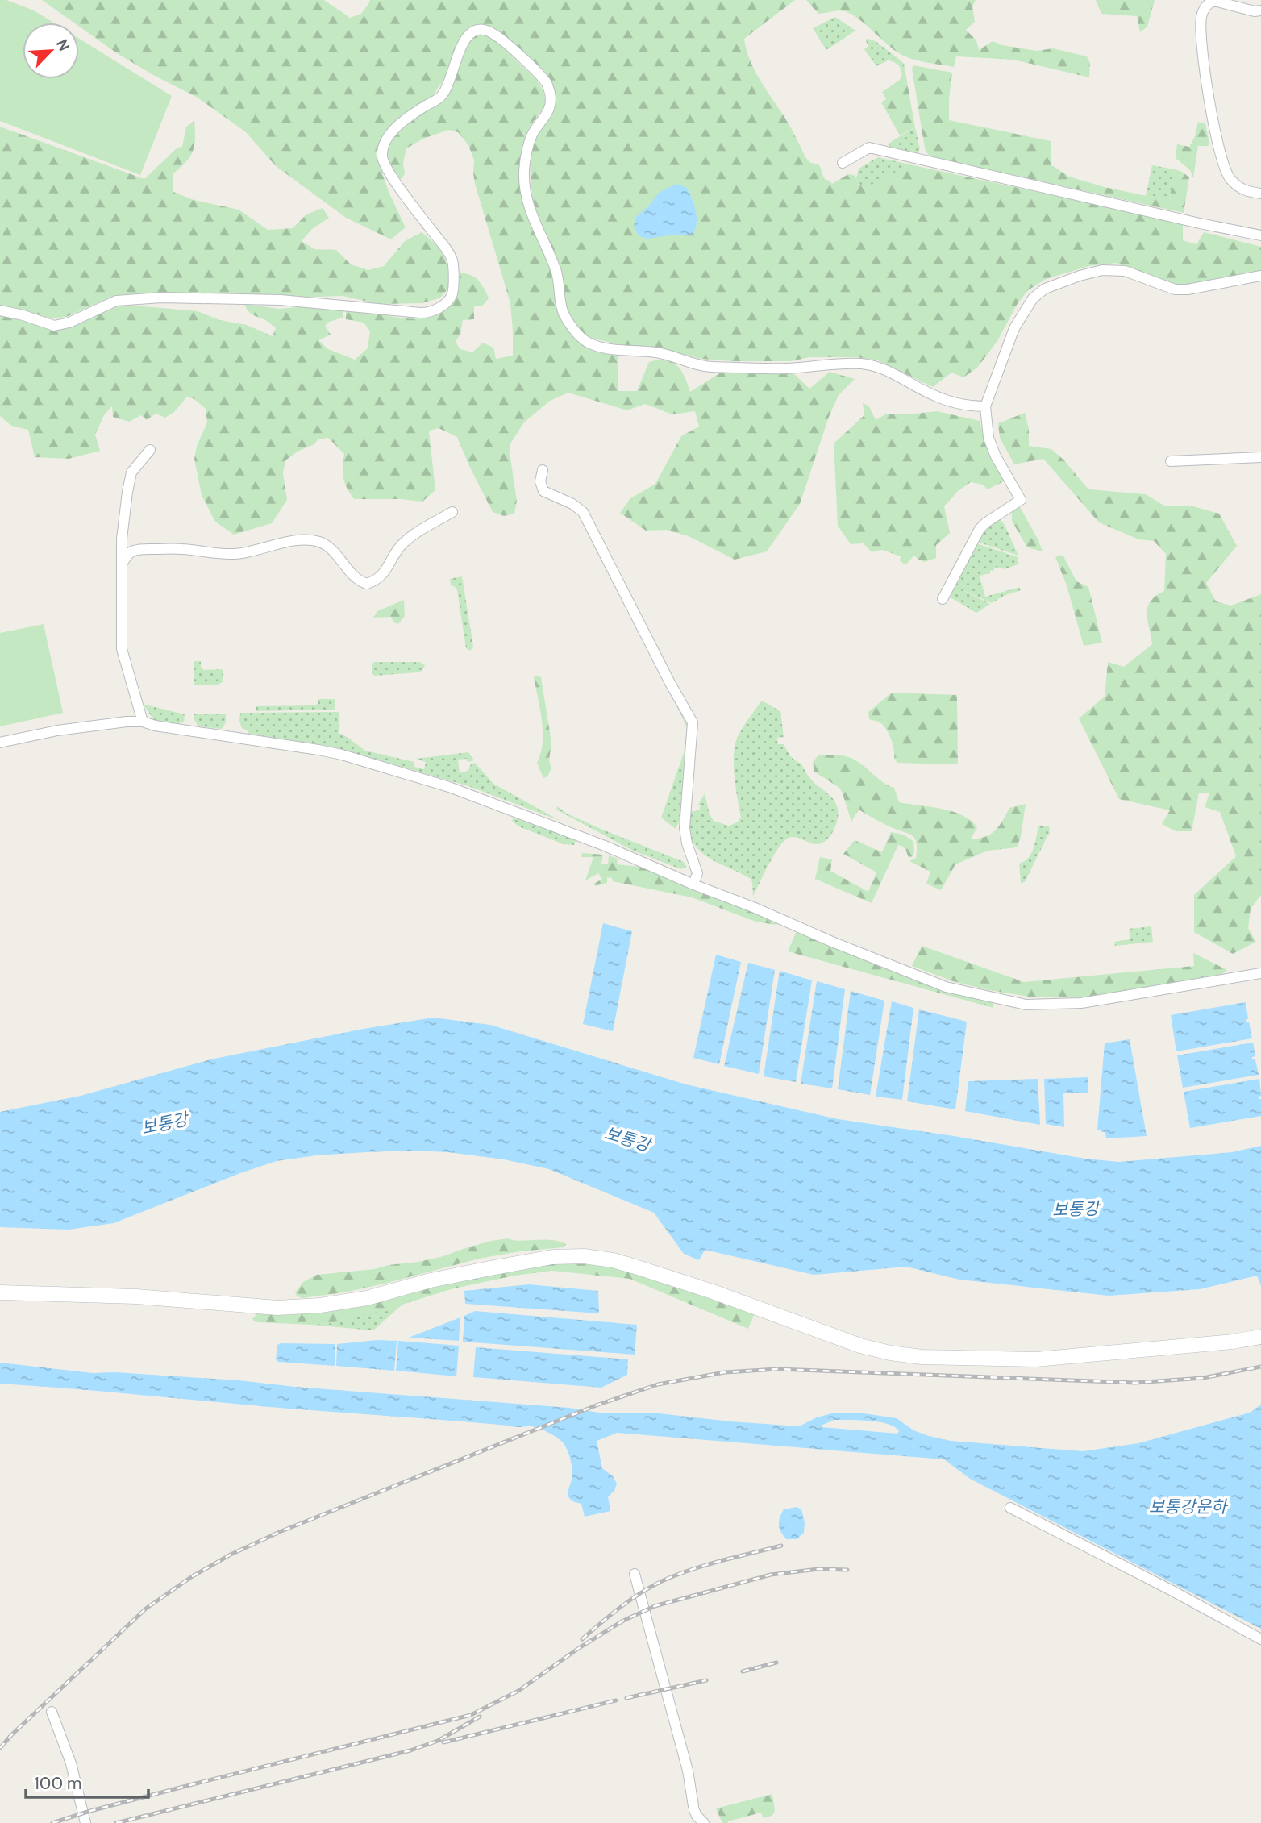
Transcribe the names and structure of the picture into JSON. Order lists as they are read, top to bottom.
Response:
{
  "water": ["보통강", "보통강운하"],
  "scale_bar": "100 m",
  "north": "top right"
}
